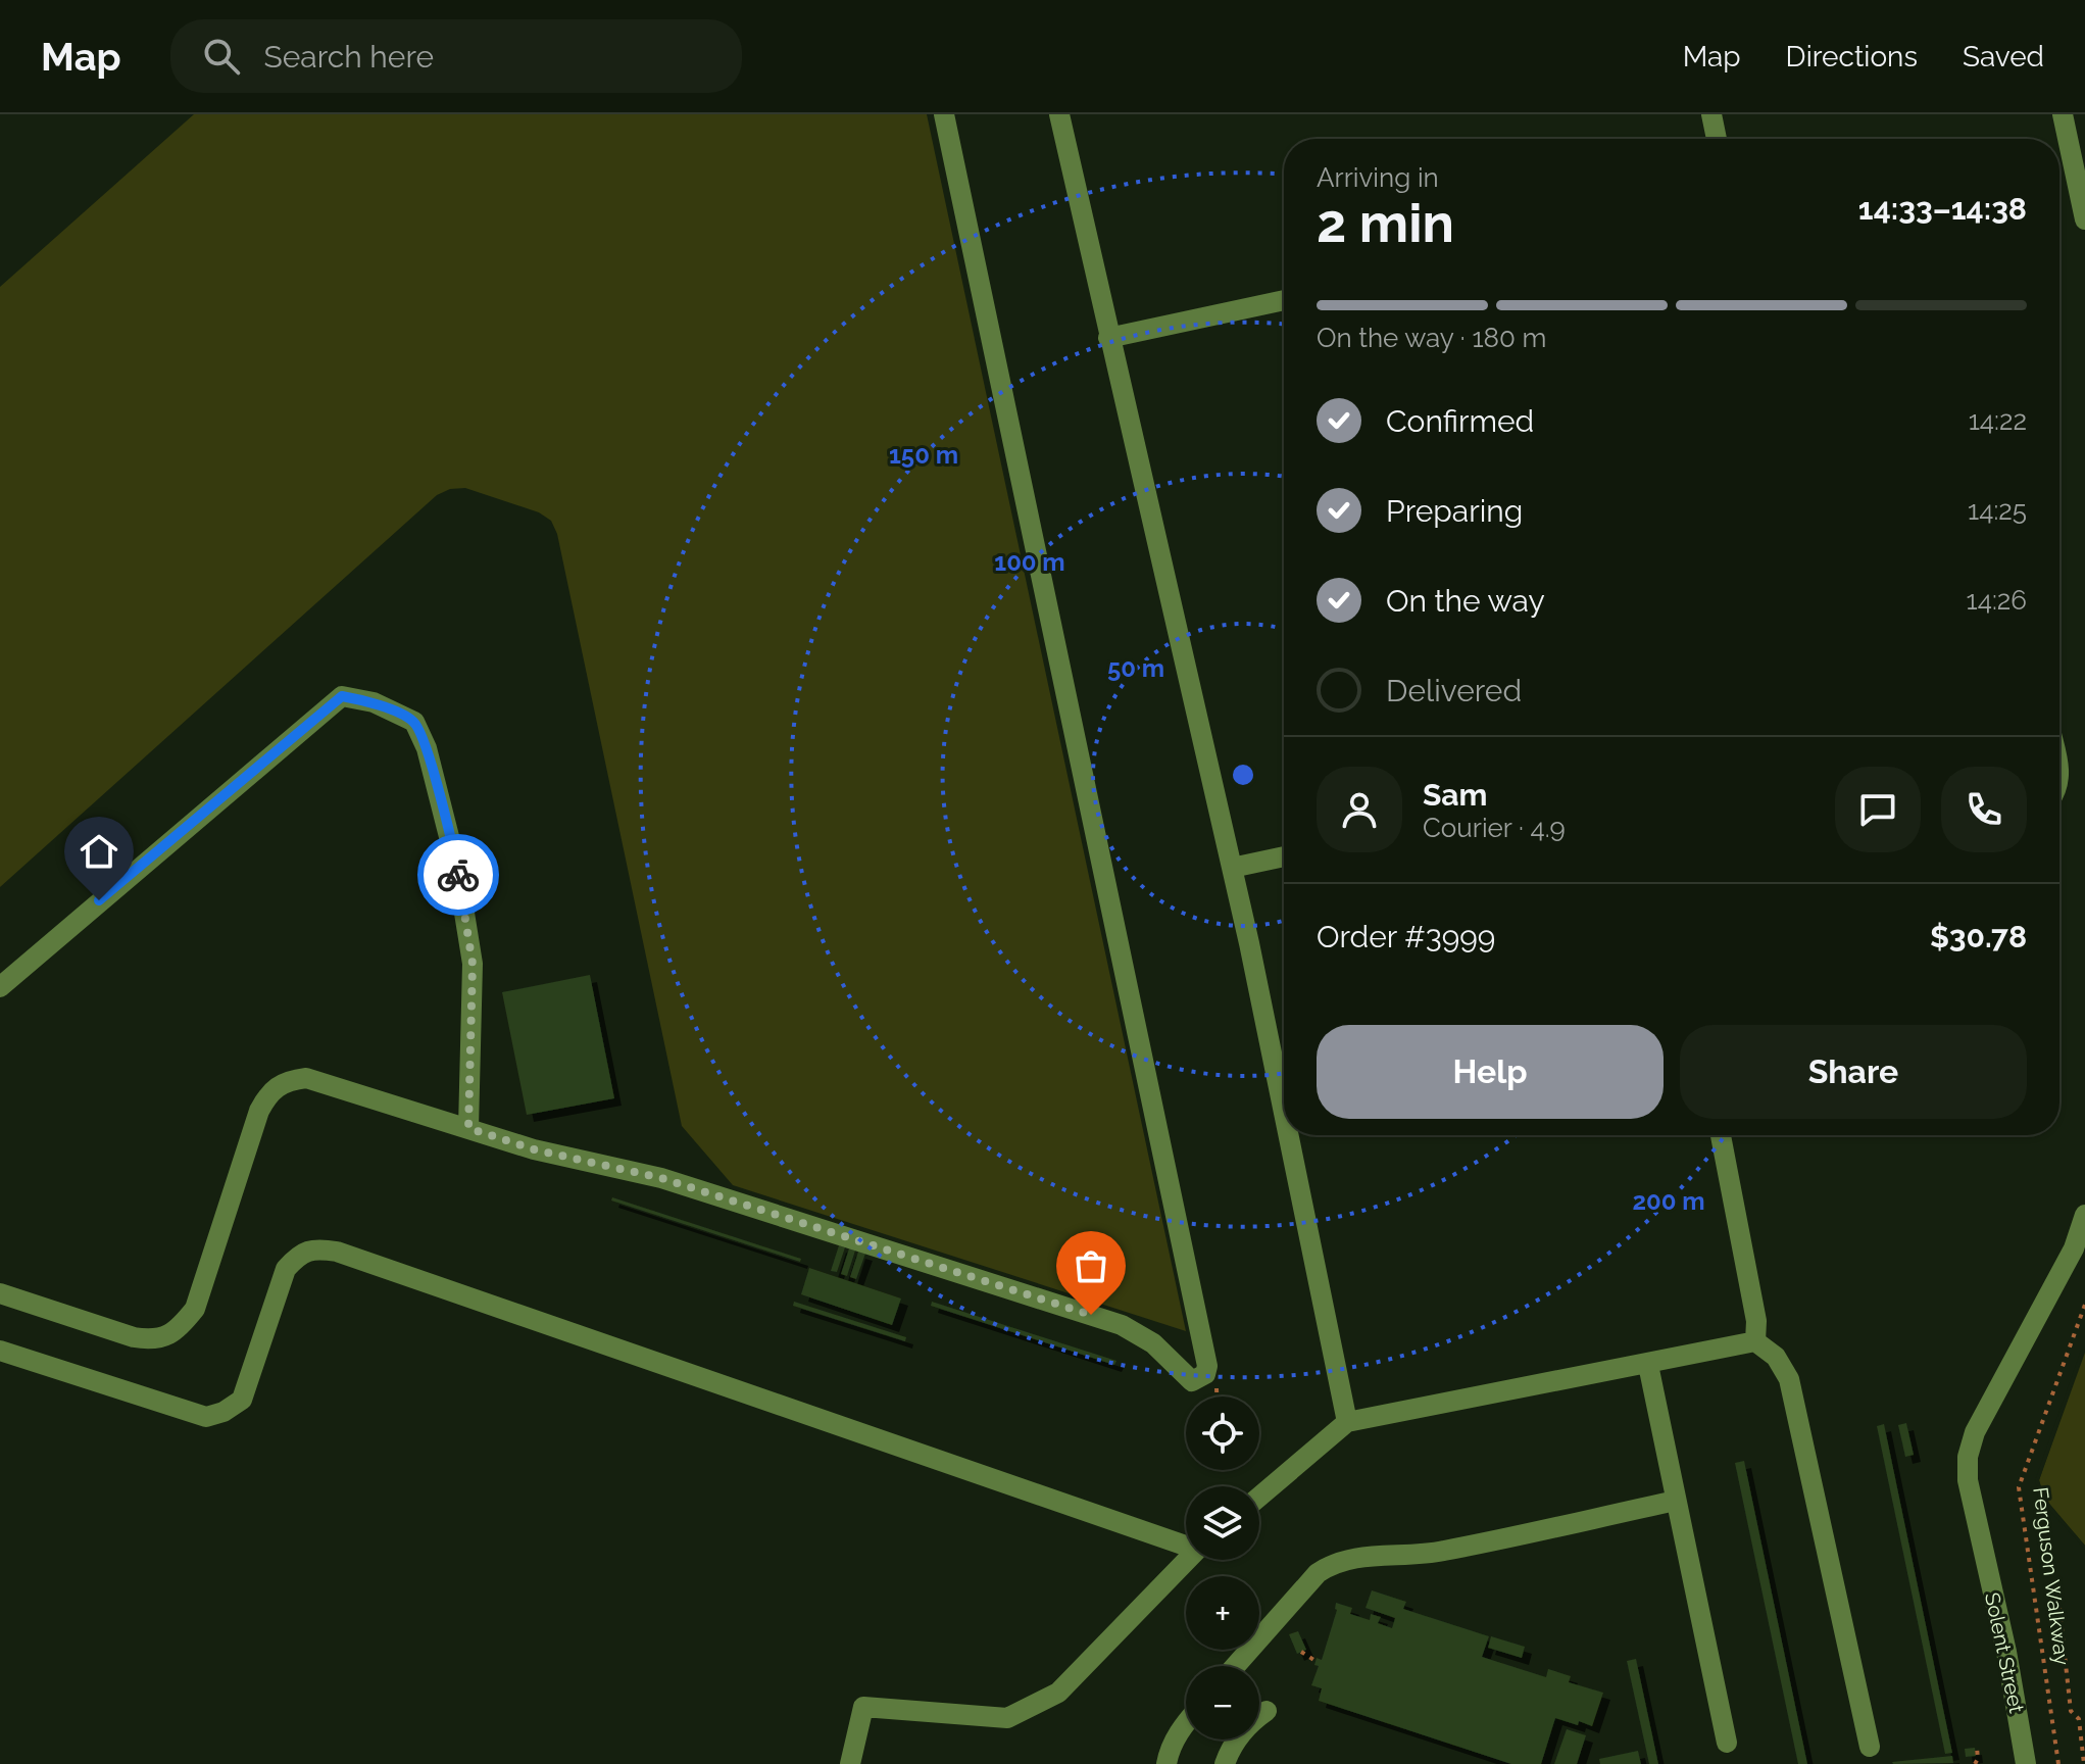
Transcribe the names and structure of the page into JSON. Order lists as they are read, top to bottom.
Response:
{
  "streets": {
    "street": ["Solent Street"],
    "path": ["Ferguson Walkway"]
  },
  "page": {
    "header": "Map",
    "search": "Search here",
    "nav": ["Map", "Directions", "Saved"],
    "heading": ["2 min", "Arriving in", "14:33–14:38"],
    "panel": [
      "Sam",
      "Courier · 4.9",
      "Order #3999",
      "$30.78"
    ],
    "bar": "On the way · 180 m",
    "list": [
      ["Confirmed", "14:22"],
      ["Preparing", "14:25"],
      ["On the way", "14:26"],
      "Delivered"
    ],
    "buttons": ["Help", "Share"],
    "map_buttons": ["+", "−"]
  },
  "rings": [
    "150 m",
    "100 m",
    "50 m",
    "200 m"
  ]
}
